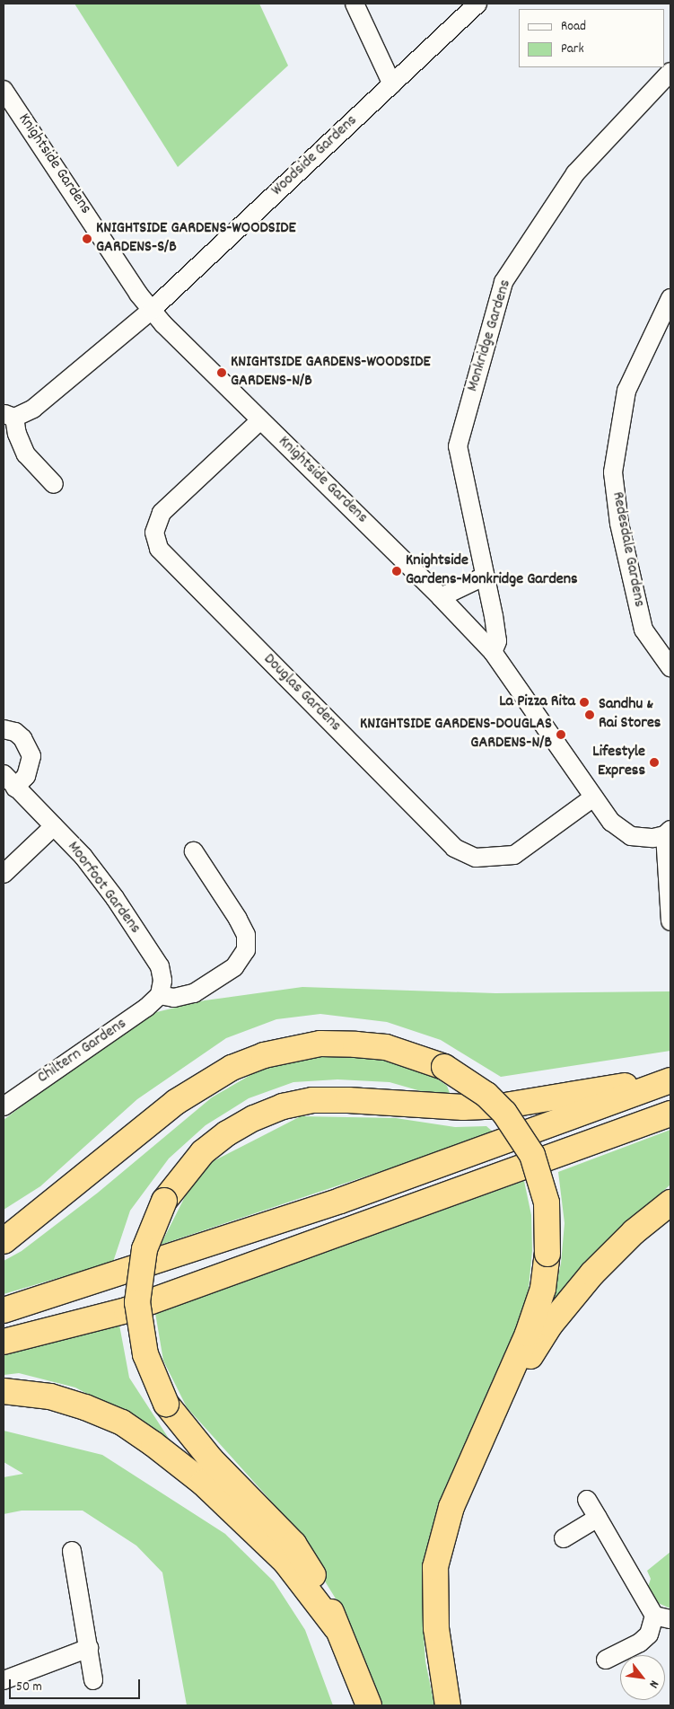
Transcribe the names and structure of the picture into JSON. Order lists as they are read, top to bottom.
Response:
{
  "streets": {
    "street": [
      "Woodside Gardens",
      "Knightside Gardens",
      "Monkridge Gardens",
      "Redesdale Gardens",
      "Douglas Gardens",
      "Moorfoot Gardens",
      "Chiltern Gardens"
    ]
  },
  "crossings": [
    ["Woodside Gardens", "Knightside Gardens"],
    ["Knightside Gardens", "Monkridge Gardens"],
    ["Knightside Gardens", "Douglas Gardens"],
    ["Moorfoot Gardens", "Chiltern Gardens"]
  ],
  "places": [
    "KNIGHTSIDE GARDENS-WOODSIDE GARDENS-S/B",
    "KNIGHTSIDE GARDENS-WOODSIDE GARDENS-N/B",
    "Knightside Gardens-Monkridge Gardens",
    "La Pizza Rita",
    "Sandhu & Rai Stores",
    "KNIGHTSIDE GARDENS-DOUGLAS GARDENS-N/B",
    "Lifestyle Express"
  ],
  "legend": ["Road", "Park"],
  "scale_bar": "50 m",
  "north": "bottom right"
}
